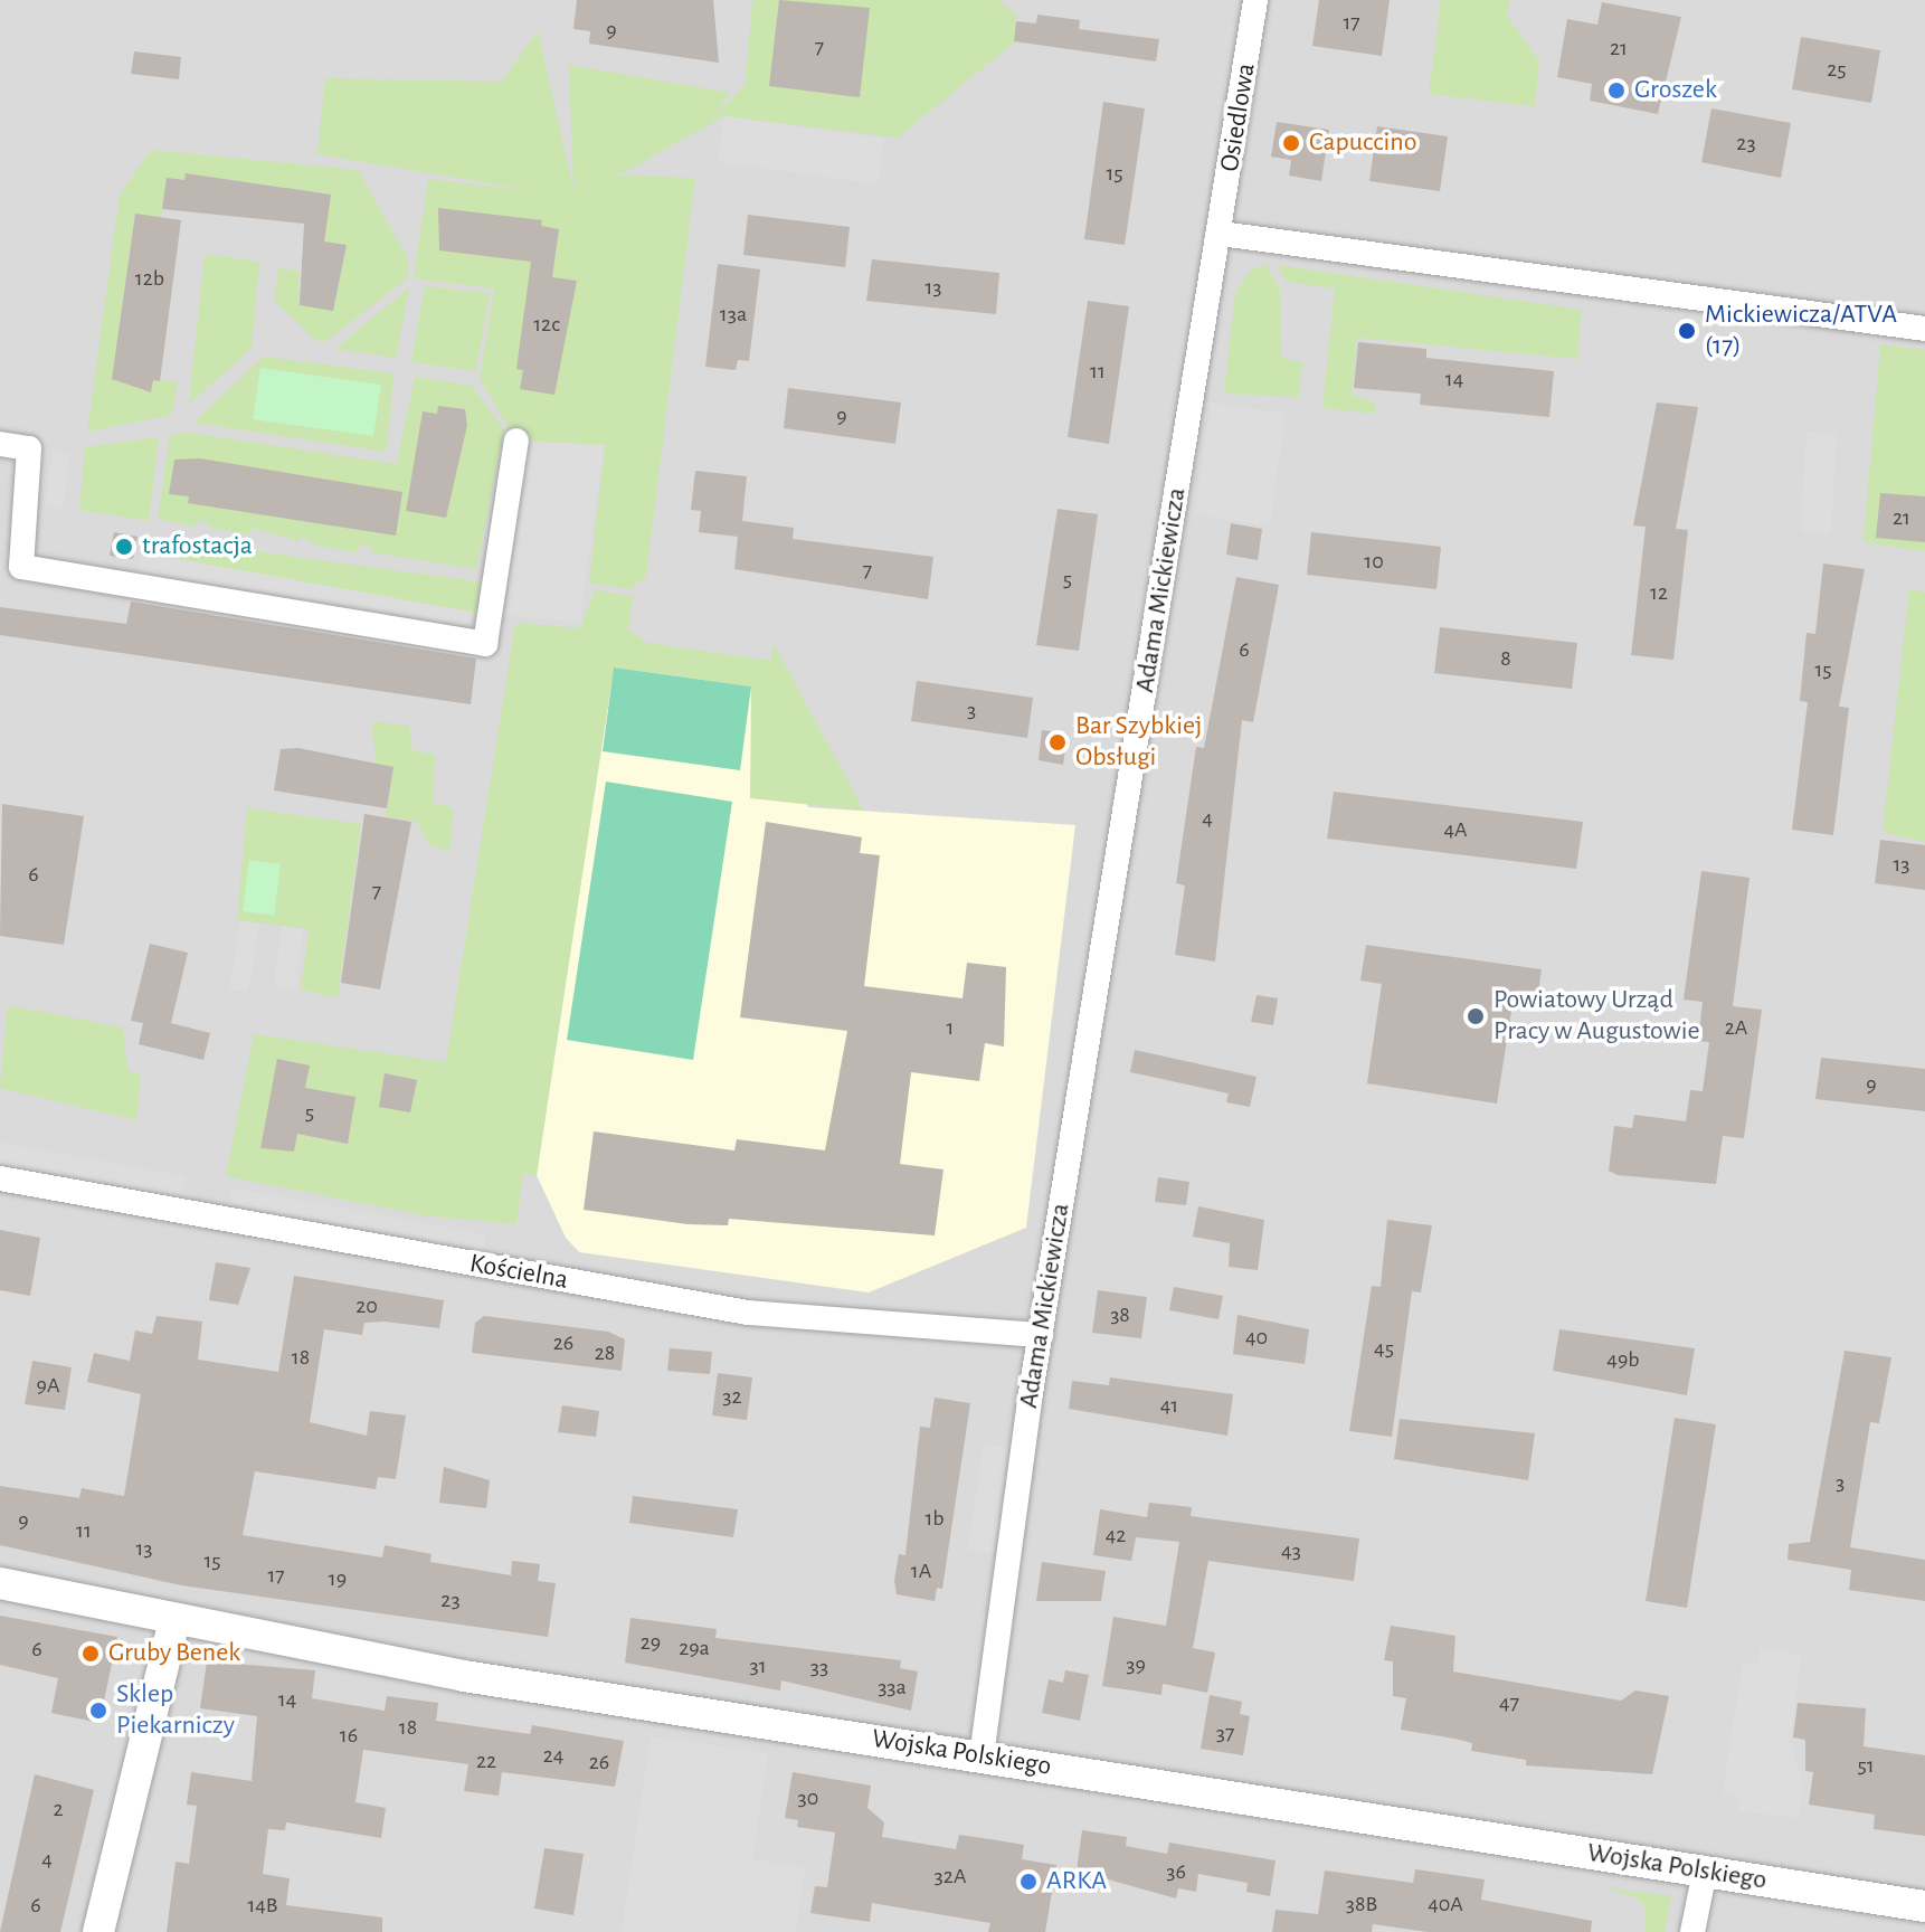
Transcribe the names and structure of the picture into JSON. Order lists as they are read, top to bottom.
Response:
{
  "streets": {
    "street": [
      "Osiedlowa",
      "Adama Mickiewicza",
      "Kościelna",
      "Wojska Polskiego"
    ]
  },
  "crossings": [
    ["Osiedlowa", "Adama Mickiewicza"],
    ["Adama Mickiewicza", "Kościelna"],
    ["Adama Mickiewicza", "Wojska Polskiego"]
  ],
  "places": [
    "Groszek",
    "Capuccino",
    "Mickiewicza/ATVA (17)",
    "trafostacja",
    "Bar Szybkiej Obsługi",
    "Powiatowy Urząd Pracy w Augustowie",
    "Gruby Benek",
    "Sklep Piekarniczy",
    "ARKA"
  ],
  "house_numbers": [
    "17",
    "9",
    "7",
    "21",
    "25",
    "23",
    "15",
    "12b",
    "13",
    "13a",
    "12c",
    "11",
    "14",
    "9",
    "21",
    "10",
    "7",
    "5",
    "12",
    "6",
    "8",
    "15",
    "3",
    "4",
    "4A",
    "13",
    "6",
    "7",
    "1",
    "2A",
    "9",
    "5",
    "20",
    "38",
    "40",
    "26",
    "45",
    "28",
    "18",
    "49b",
    "9A",
    "32",
    "41",
    "3",
    "1b",
    "9",
    "11",
    "42",
    "13",
    "43",
    "15",
    "1A",
    "17",
    "19",
    "23",
    "29",
    "29a",
    "6",
    "39",
    "31",
    "33",
    "33a",
    "14",
    "47",
    "18",
    "37",
    "16",
    "24",
    "22",
    "26",
    "51",
    "30",
    "2",
    "4",
    "36",
    "32A",
    "38B",
    "40A",
    "6",
    "14B"
  ]
}
